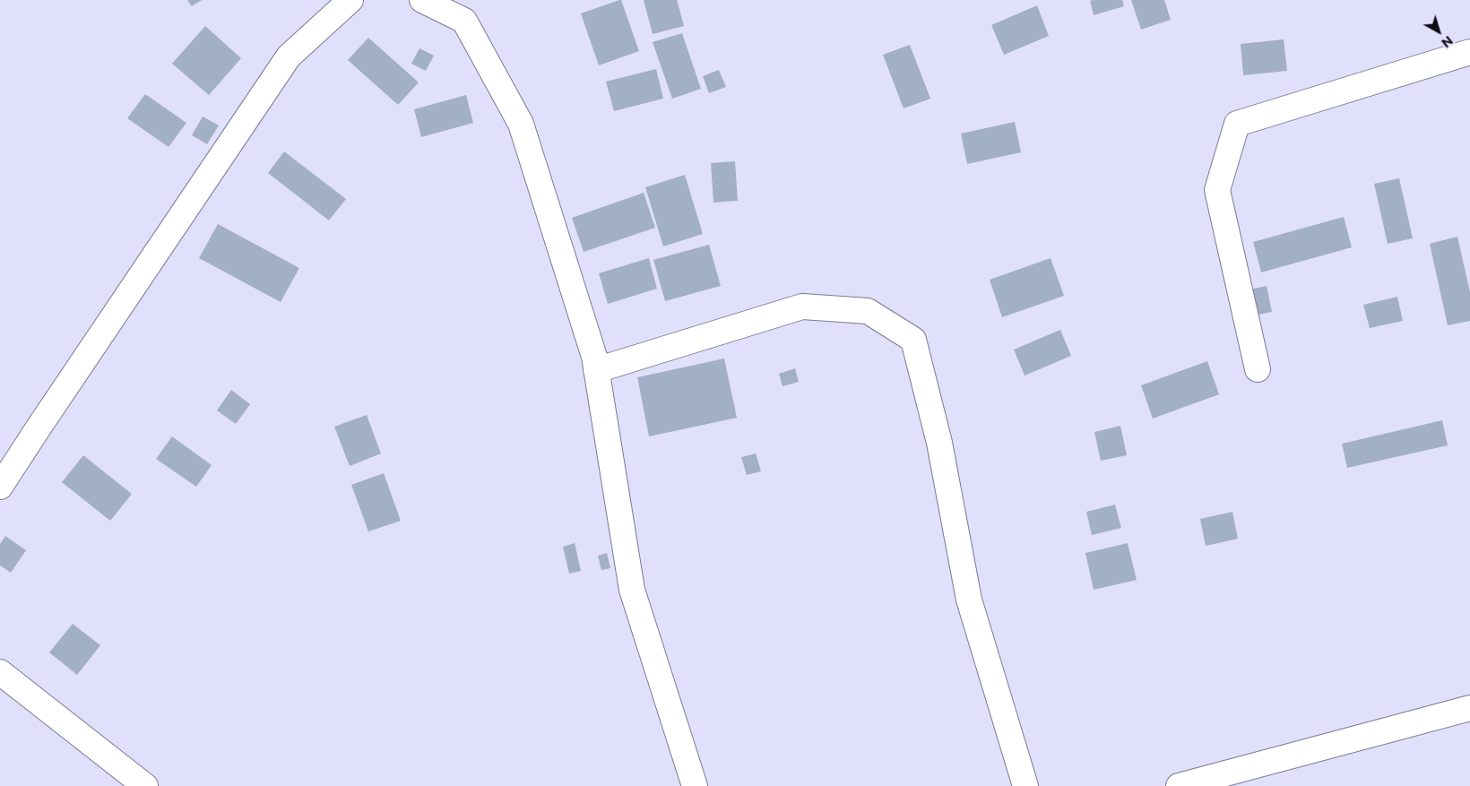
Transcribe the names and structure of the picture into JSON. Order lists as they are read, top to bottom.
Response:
{
  "north": "bottom right"
}
